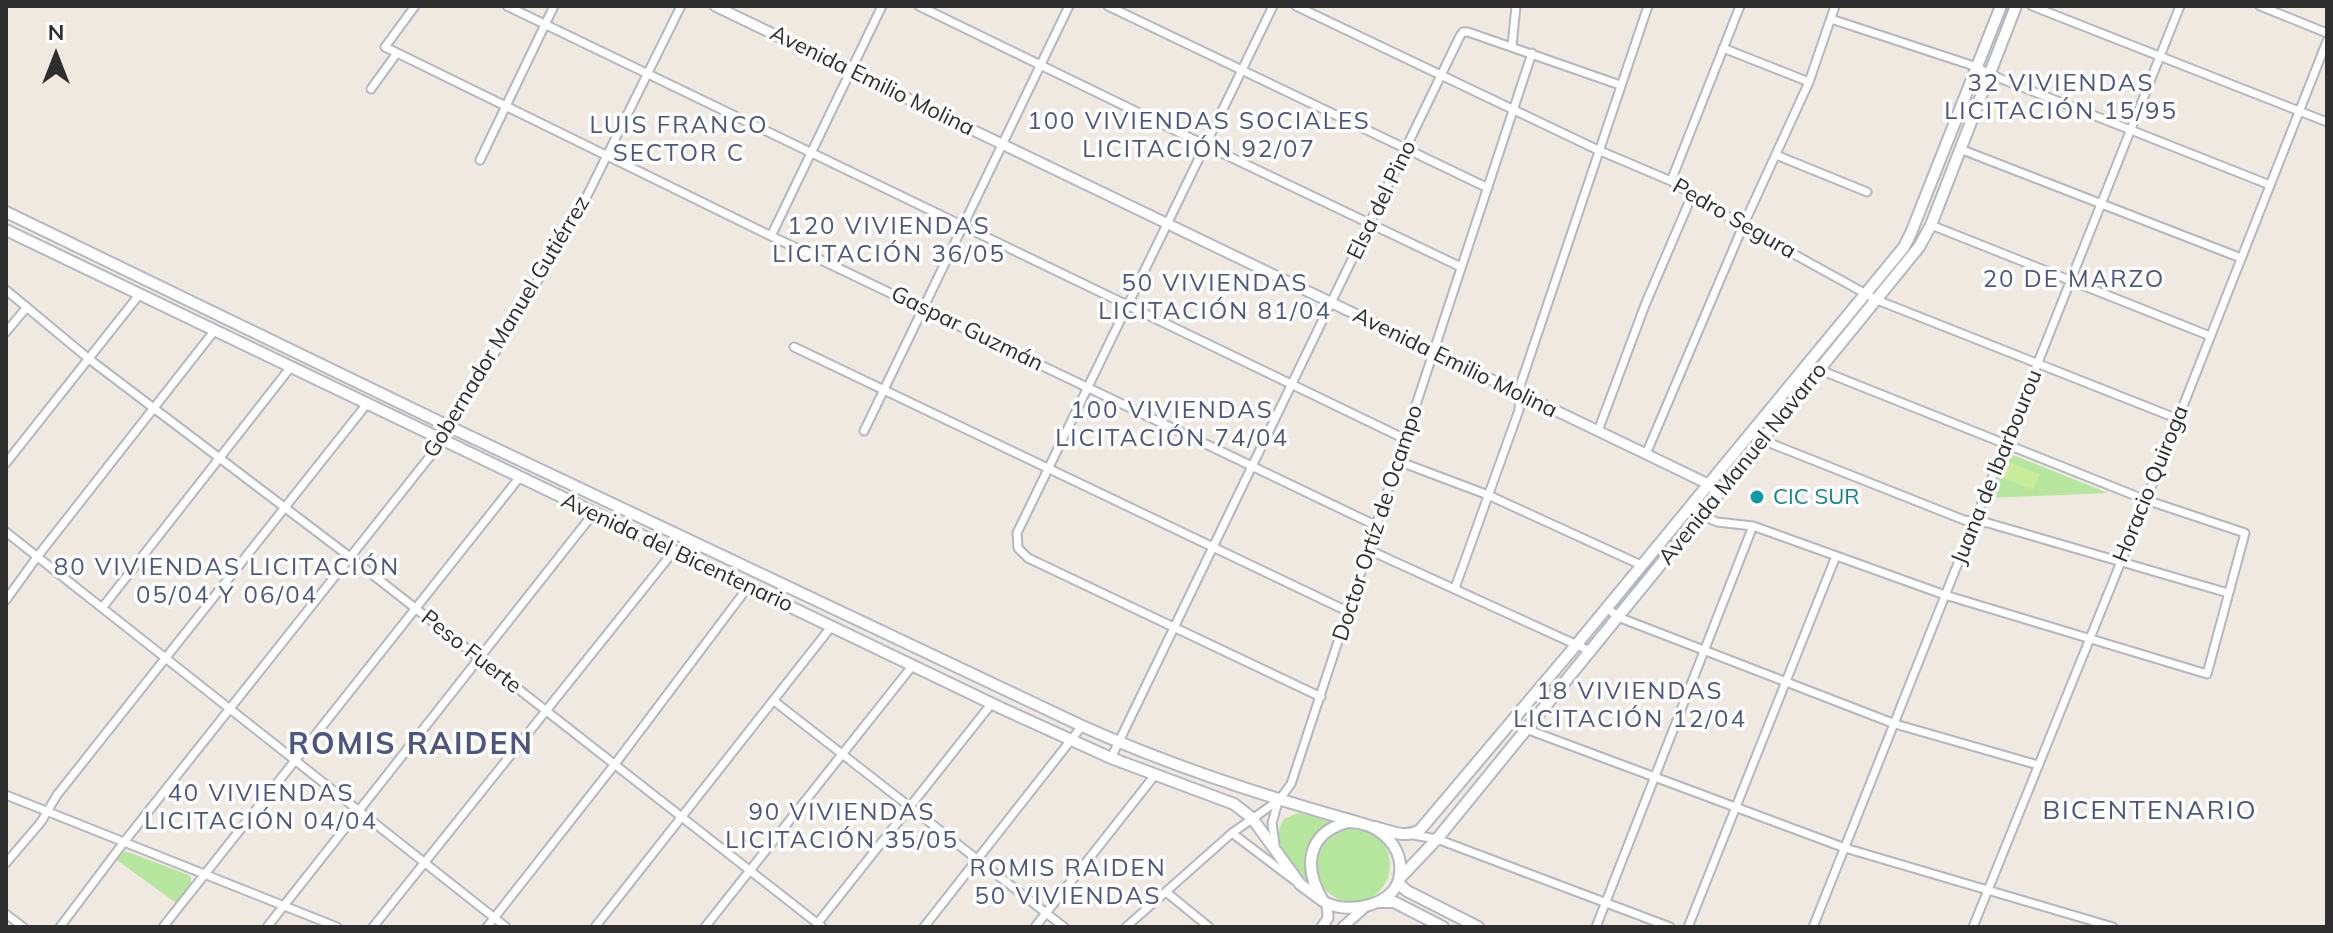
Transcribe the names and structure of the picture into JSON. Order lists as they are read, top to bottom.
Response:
{
  "streets": {
    "main road": ["Avenida Manuel Navarro", "Avenida del Bicentenario"],
    "street": [
      "Avenida Emilio Molina",
      "Elsa del Pino",
      "Pedro Segura",
      "Gobernador Manuel Gutiérrez",
      "Gaspar Guzmán",
      "Juana de Ibarbourou",
      "Horacio Quiroga",
      "Doctor Ortíz de Ocampo",
      "Peso Fuerte"
    ]
  },
  "crossings": [
    ["Avenida Emilio Molina", "Elsa del Pino"],
    ["Avenida Emilio Molina", "Avenida Manuel Navarro"],
    ["Avenida Emilio Molina", "Doctor Ortíz de Ocampo"],
    ["Elsa del Pino", "Pedro Segura"],
    ["Elsa del Pino", "Gaspar Guzmán"],
    ["Elsa del Pino", "Avenida del Bicentenario"],
    ["Pedro Segura", "Avenida Manuel Navarro"],
    ["Pedro Segura", "Juana de Ibarbourou"],
    ["Pedro Segura", "Horacio Quiroga"],
    ["Pedro Segura", "Doctor Ortíz de Ocampo"],
    ["Gobernador Manuel Gutiérrez", "Gaspar Guzmán"],
    ["Gobernador Manuel Gutiérrez", "Avenida del Bicentenario"],
    ["Gobernador Manuel Gutiérrez", "Peso Fuerte"],
    ["Gaspar Guzmán", "Doctor Ortíz de Ocampo"],
    ["Avenida Manuel Navarro", "Avenida del Bicentenario"],
    ["Doctor Ortíz de Ocampo", "Avenida del Bicentenario"]
  ],
  "districts": [
    "32 VIVIENDAS LICITACIÓN 15/95",
    "100 VIVIENDAS SOCIALES LICITACIÓN 92/07",
    "LUIS FRANCO SECTOR C",
    "120 VIVIENDAS LICITACIÓN 36/05",
    "20 DE MARZO",
    "50 VIVIENDAS LICITACIÓN 81/04",
    "100 VIVIENDAS LICITACIÓN 74/04",
    "80 VIVIENDAS LICITACIÓN 05/04 Y 06/04",
    "18 VIVIENDAS LICITACIÓN 12/04",
    "ROMIS RAIDEN",
    "40 VIVIENDAS LICITACIÓN 04/04",
    "BICENTENARIO",
    "90 VIVIENDAS LICITACIÓN 35/05",
    "ROMIS RAIDEN 50 VIVIENDAS"
  ],
  "places": ["CIC SUR"],
  "north": "top"
}
